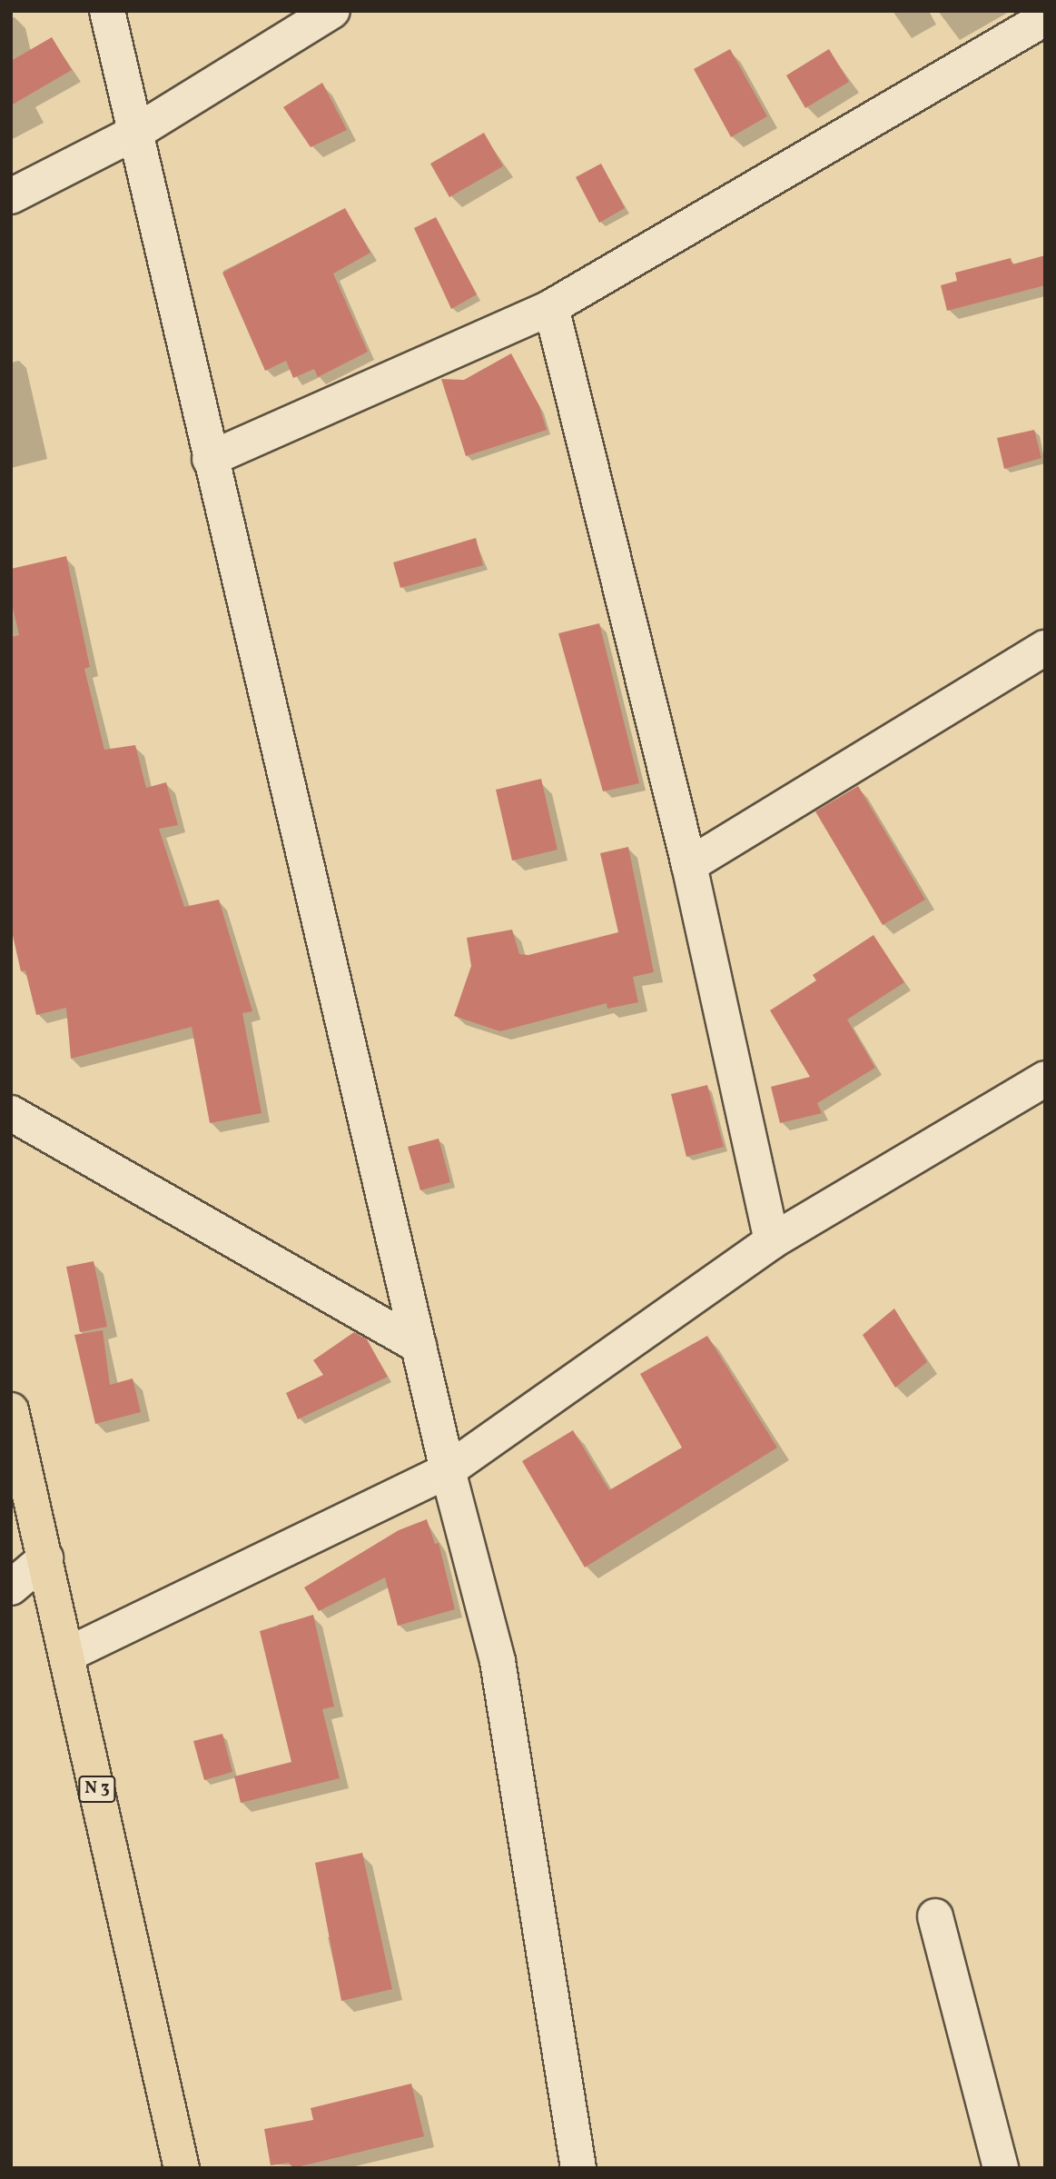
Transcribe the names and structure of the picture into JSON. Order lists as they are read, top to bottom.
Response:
{
  "streets": {
    "main road": ["N 3"]
  }
}
